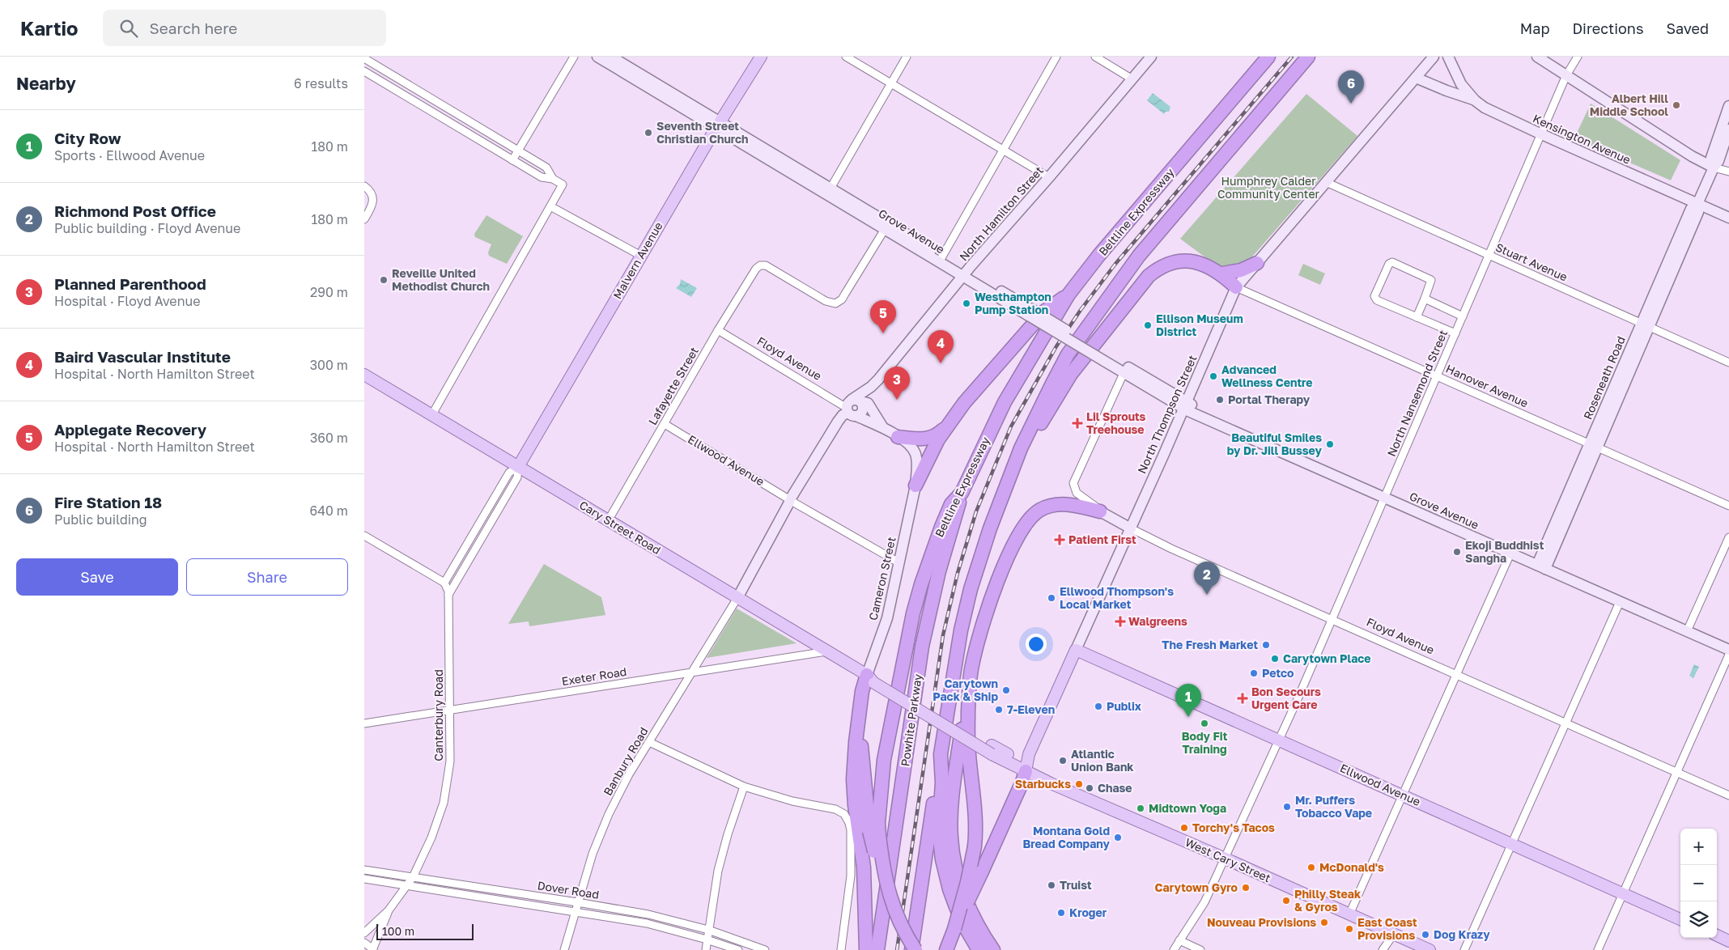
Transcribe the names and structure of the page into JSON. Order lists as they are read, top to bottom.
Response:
{
  "streets": {
    "highway": ["Beltline Expressway", "Powhite Parkway"],
    "main road": [
      "Kensington Avenue",
      "North Hamilton Street",
      "Grove Avenue",
      "Malvern Avenue",
      "Floyd Avenue",
      "Roseneath Road",
      "North Thompson Street",
      "Ellwood Avenue",
      "Cary Street Road",
      "Cameron Street",
      "West Cary Street"
    ],
    "street": [
      "Stuart Avenue",
      "Lafayette Street",
      "Hanover Avenue",
      "North Nansemond Street",
      "Exeter Road",
      "Canterbury Road",
      "Banbury Road",
      "Dover Road"
    ]
  },
  "crossings": [
    ["Kensington Avenue", "Roseneath Road"],
    ["Kensington Avenue", "North Nansemond Street"],
    ["Beltline Expressway", "Powhite Parkway"],
    ["North Hamilton Street", "Grove Avenue"],
    ["North Hamilton Street", "Floyd Avenue"],
    ["North Hamilton Street", "Ellwood Avenue"],
    ["North Hamilton Street", "Cary Street Road"],
    ["North Hamilton Street", "Banbury Road"],
    ["Grove Avenue", "Malvern Avenue"],
    ["Grove Avenue", "Floyd Avenue"],
    ["Grove Avenue", "Roseneath Road"],
    ["Grove Avenue", "Lafayette Street"],
    ["Grove Avenue", "North Nansemond Street"],
    ["Grove Avenue", "North Thompson Street"],
    ["Malvern Avenue", "Cary Street Road"],
    ["Stuart Avenue", "Roseneath Road"],
    ["Stuart Avenue", "North Nansemond Street"],
    ["Stuart Avenue", "North Thompson Street"],
    ["Floyd Avenue", "Lafayette Street"],
    ["Floyd Avenue", "North Nansemond Street"],
    ["Floyd Avenue", "North Thompson Street"],
    ["Floyd Avenue", "Cameron Street"],
    ["Roseneath Road", "Hanover Avenue"],
    ["Lafayette Street", "Ellwood Avenue"],
    ["Lafayette Street", "Cary Street Road"],
    ["Hanover Avenue", "North Nansemond Street"],
    ["Hanover Avenue", "North Thompson Street"],
    ["North Nansemond Street", "Ellwood Avenue"],
    ["North Nansemond Street", "West Cary Street"],
    ["North Thompson Street", "Ellwood Avenue"],
    ["Ellwood Avenue", "Cameron Street"],
    ["Cary Street Road", "Cameron Street"],
    ["Cary Street Road", "Exeter Road"],
    ["Cary Street Road", "Banbury Road"],
    ["Cary Street Road", "West Cary Street"],
    ["Cameron Street", "West Cary Street"],
    ["Exeter Road", "Canterbury Road"],
    ["Exeter Road", "Banbury Road"],
    ["Canterbury Road", "Dover Road"],
    ["Banbury Road", "Dover Road"]
  ],
  "parks": ["Humphrey Calder Community Center"],
  "places": {
    "other": [
      "Albert Hill Middle School",
      "Seventh Street Christian Church",
      "Reveille United Methodist Church",
      "Westhampton Pump Station",
      "Ellison Museum District",
      "Advanced Wellness Centre",
      "Portal Therapy",
      "Beautiful Smiles by Dr. Jill Bussey",
      "Ekoji Buddhist Sangha",
      "Ellwood Thompson's Local Market",
      "The Fresh Market",
      "Carytown Place",
      "Petco",
      "Carytown Pack & Ship",
      "Publix",
      "7-Eleven",
      "Body Fit Training",
      "Atlantic Union Bank",
      "Starbucks",
      "Chase",
      "Mr. Puffers Tobacco Vape",
      "Midtown Yoga",
      "Torchy's Tacos",
      "Montana Gold Bread Company",
      "McDonald's",
      "Truist",
      "Carytown Gyro",
      "Philly Steak & Gyros",
      "Kroger",
      "Nouveau Provisions",
      "East Coast Provisions",
      "Dog Krazy"
    ],
    "health": [
      "Lil Sprouts Treehouse",
      "Patient First",
      "Walgreens",
      "Bon Secours Urgent Care"
    ]
  },
  "scale_bar": "100 m",
  "page": {
    "header": "Kartio",
    "search": "Search here",
    "nav": ["Map", "Directions", "Saved"],
    "heading": ["Nearby", "6 results"],
    "pins": [
      "6",
      "5",
      "4",
      "3",
      "2",
      "1"
    ],
    "list": [
      {
        "mark": "1",
        "name": "City Row",
        "note": "Sports · Ellwood Avenue",
        "value": "180 m"
      },
      {
        "mark": "2",
        "name": "Richmond Post Office",
        "note": "Public building · Floyd Avenue",
        "value": "180 m"
      },
      {
        "mark": "3",
        "name": "Planned Parenthood",
        "note": "Hospital · Floyd Avenue",
        "value": "290 m"
      },
      {
        "mark": "4",
        "name": "Baird Vascular Institute",
        "note": "Hospital · North Hamilton Street",
        "value": "300 m"
      },
      {
        "mark": "5",
        "name": "Applegate Recovery",
        "note": "Hospital · North Hamilton Street",
        "value": "360 m"
      },
      {
        "mark": "6",
        "name": "Fire Station 18",
        "note": "Public building",
        "value": "640 m"
      }
    ],
    "buttons": ["Save", "Share"],
    "map_buttons": ["+", "−"],
    "scale": "100 m"
  }
}
